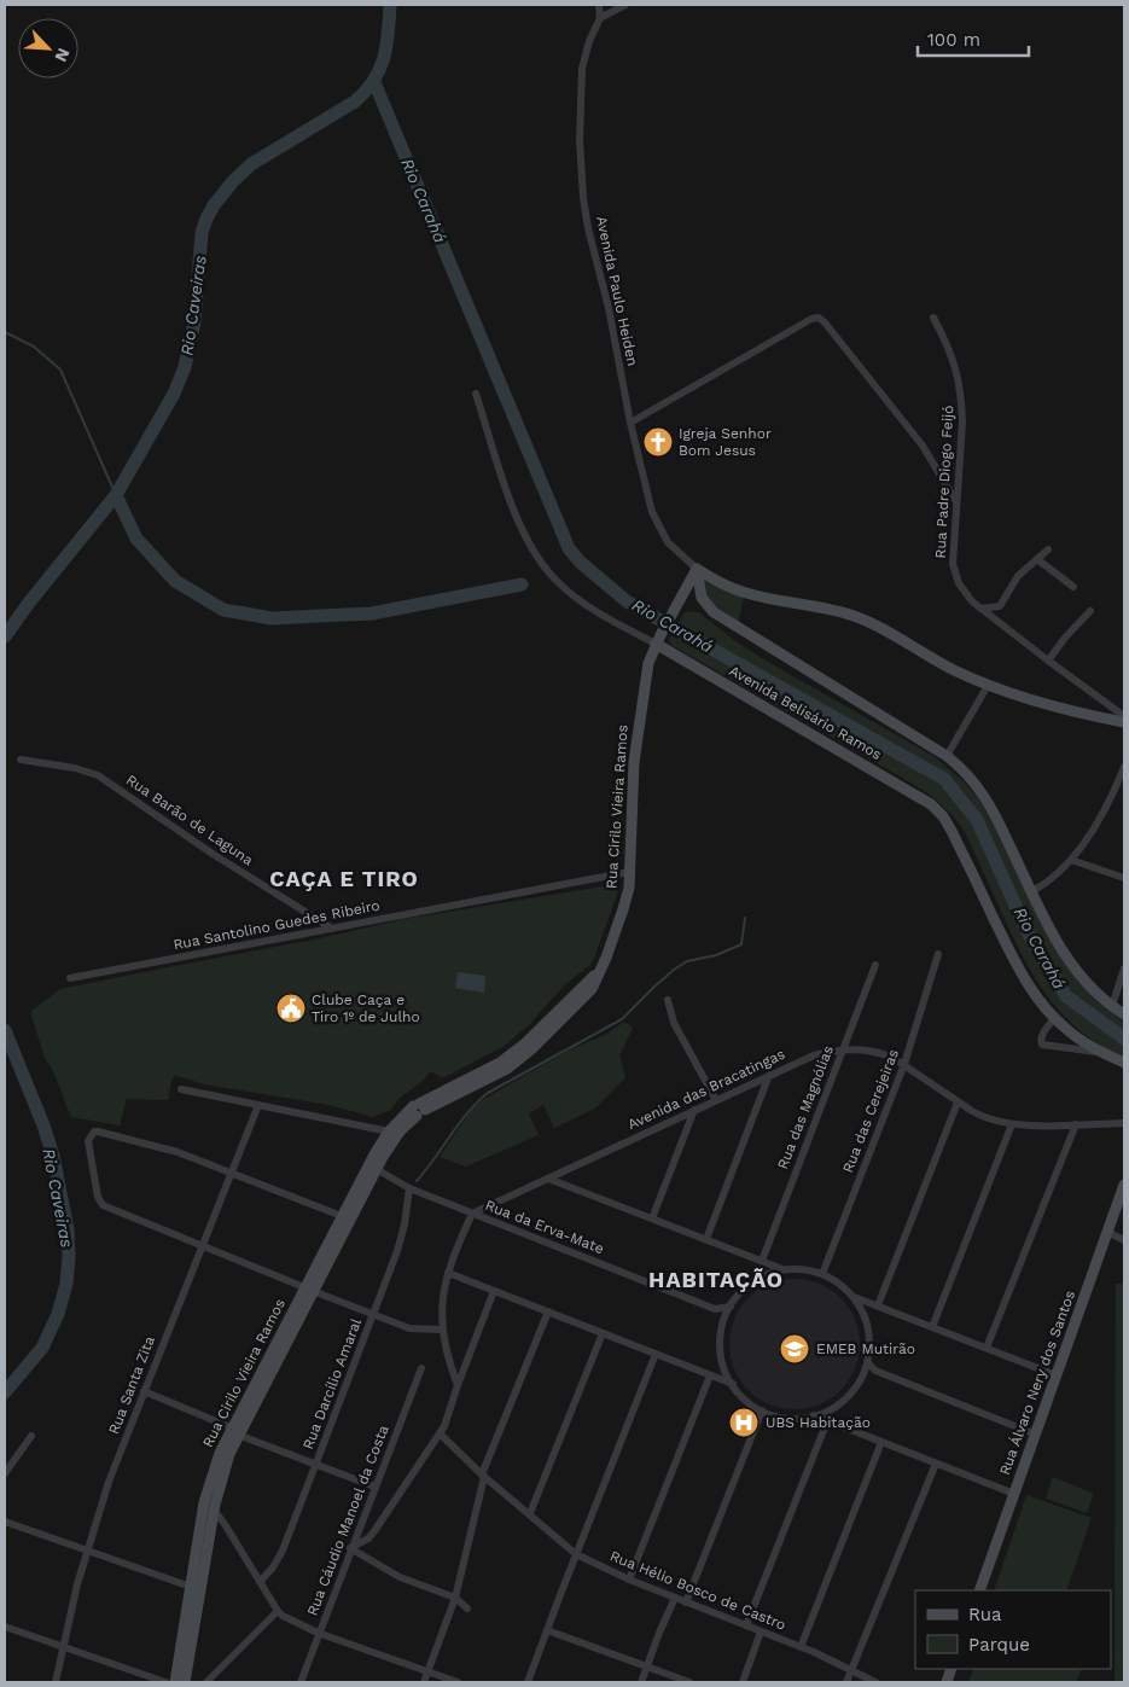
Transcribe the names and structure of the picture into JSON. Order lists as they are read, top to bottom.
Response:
{
  "streets": {
    "main road": ["Avenida Belisário Ramos", "Rua Cirilo Vieira Ramos", "Rua Álvaro Nery dos Santos"],
    "street": [
      "Avenida Paulo Heiden",
      "Rua Padre Diogo Feijó",
      "Rua Barão de Laguna",
      "Rua Santolino Guedes Ribeiro",
      "Avenida das Bracatingas",
      "Rua das Magnólias",
      "Rua das Cerejeiras",
      "Rua da Erva-Mate",
      "Rua Darcílio Amaral",
      "Rua Santa Zita",
      "Rua Cáudio Manoel da Costa",
      "Rua Hélio Bosco de Castro"
    ]
  },
  "crossings": [
    ["Avenida Paulo Heiden", "Rua Cirilo Vieira Ramos"],
    ["Avenida Belisário Ramos", "Rua Cirilo Vieira Ramos"],
    ["Rua Cirilo Vieira Ramos", "Rua Santolino Guedes Ribeiro"],
    ["Rua Cirilo Vieira Ramos", "Rua da Erva-Mate"],
    ["Rua Barão de Laguna", "Rua Santolino Guedes Ribeiro"],
    ["Avenida das Bracatingas", "Rua das Magnólias"],
    ["Avenida das Bracatingas", "Rua das Cerejeiras"],
    ["Avenida das Bracatingas", "Rua da Erva-Mate"],
    ["Rua das Cerejeiras", "Rua da Erva-Mate"],
    ["Rua da Erva-Mate", "Rua Darcílio Amaral"]
  ],
  "districts": ["CAÇA E TIRO", "HABITAÇÃO"],
  "water": ["Rio Carahá", "Rio Caveiras"],
  "places": {
    "church": ["Igreja Senhor Bom Jesus"],
    "public building": ["Clube Caça e Tiro 1º de Julho"],
    "school or university": ["EMEB Mutirão"],
    "hospital": ["UBS Habitação"]
  },
  "legend": ["Rua", "Parque"],
  "scale_bar": "100 m",
  "north": "bottom right"
}
